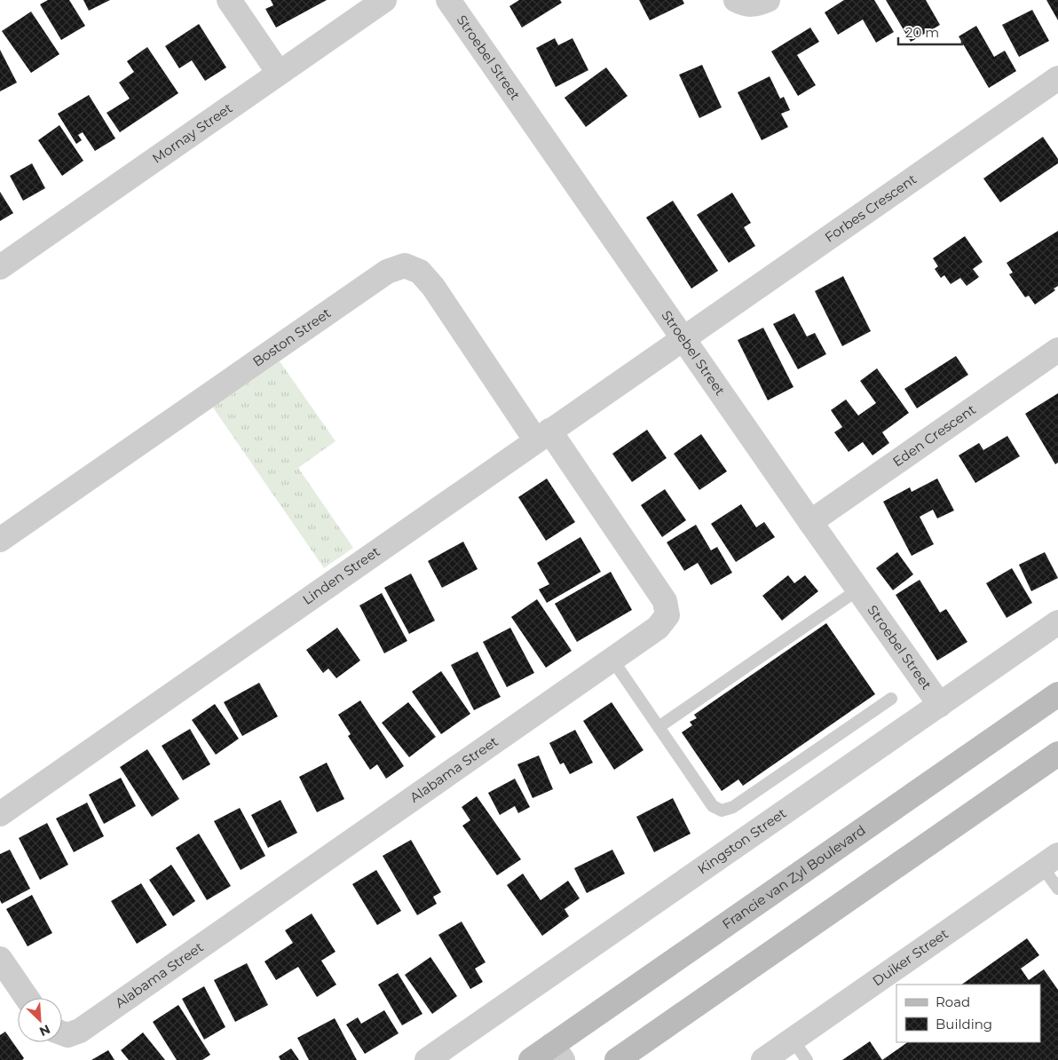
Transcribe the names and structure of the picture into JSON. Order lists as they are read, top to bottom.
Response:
{
  "streets": {
    "main road": ["Francie van Zyl Boulevard"],
    "street": [
      "Stroebel Street",
      "Mornay Street",
      "Forbes Crescent",
      "Boston Street",
      "Eden Crescent",
      "Linden Street",
      "Alabama Street",
      "Kingston Street",
      "Duiker Street"
    ]
  },
  "crossings": [
    ["Stroebel Street", "Forbes Crescent"],
    ["Stroebel Street", "Eden Crescent"],
    ["Stroebel Street", "Linden Street"],
    ["Stroebel Street", "Kingston Street"],
    ["Forbes Crescent", "Linden Street"],
    ["Boston Street", "Linden Street"],
    ["Boston Street", "Alabama Street"],
    ["Linden Street", "Alabama Street"]
  ],
  "legend": ["Road", "Building"],
  "scale_bar": "20 m",
  "north": "bottom right"
}
